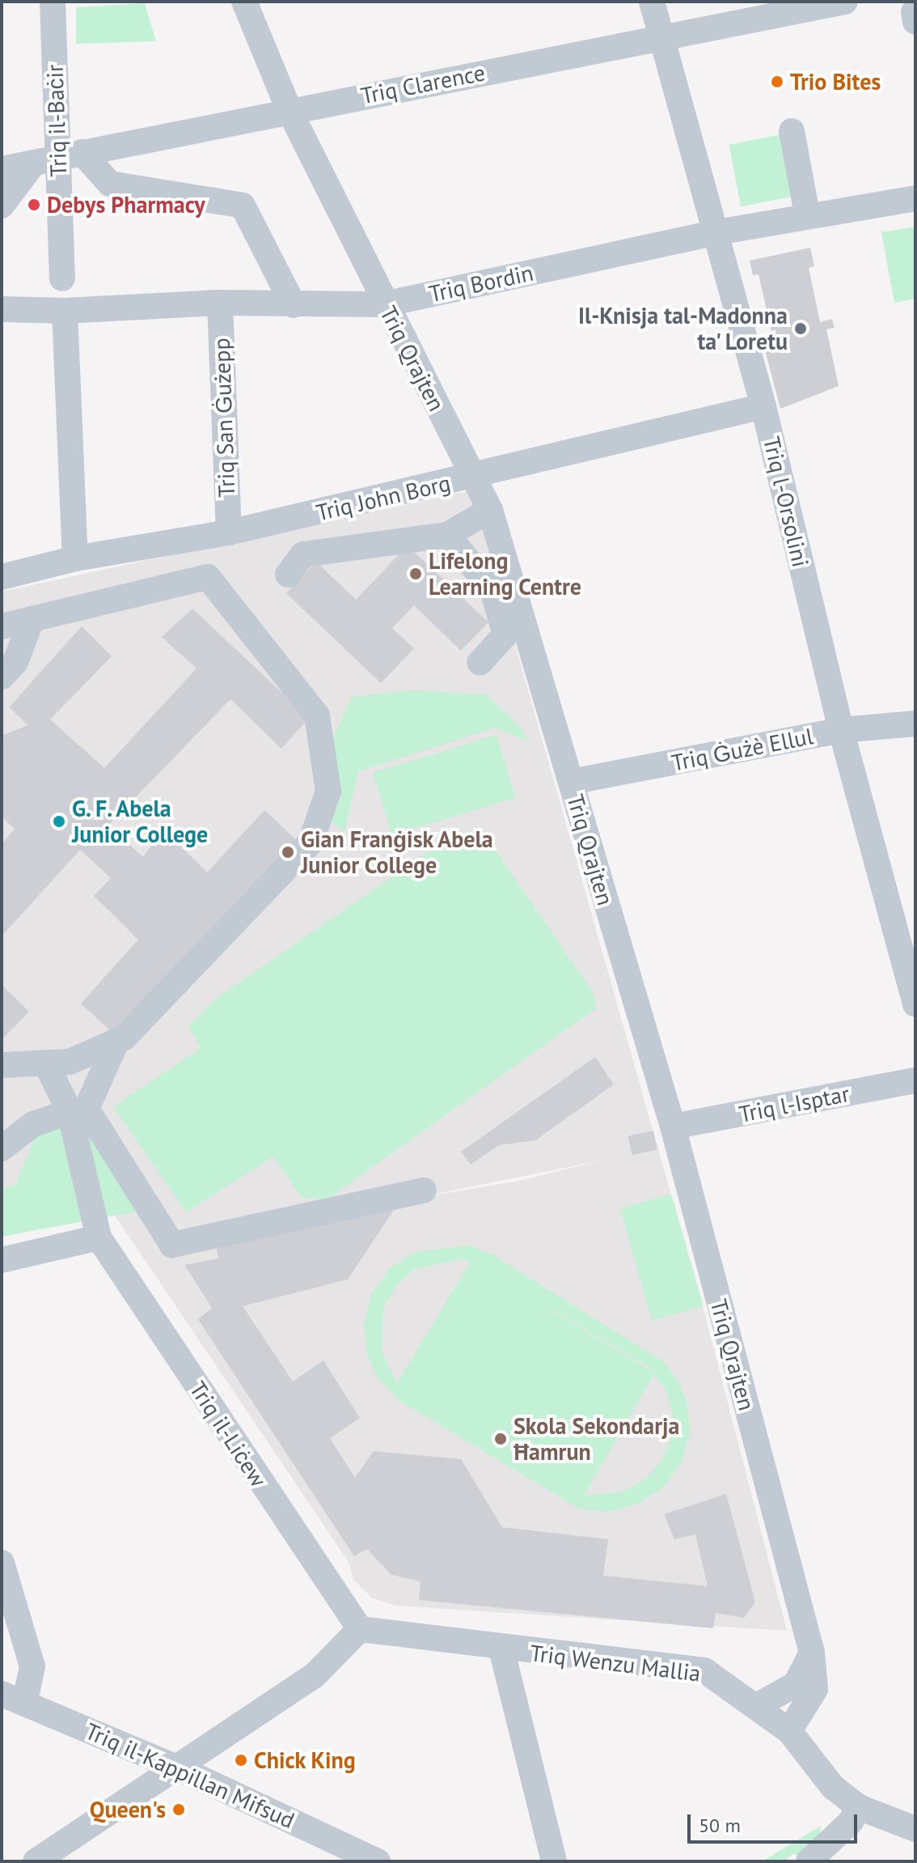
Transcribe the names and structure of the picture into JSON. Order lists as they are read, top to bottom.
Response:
{
  "streets": {
    "street": [
      "Triq Clarence",
      "Triq il-Baċir",
      "Triq Bordin",
      "Triq Qrajten",
      "Triq San Ġużepp",
      "Triq John Borg",
      "Triq l-Orsolini",
      "Triq Ġużè Ellul",
      "Triq l-Isptar",
      "Triq il-Liċew",
      "Triq Wenzu Mallia",
      "Triq il-Kappillan Mifsud"
    ]
  },
  "crossings": [
    ["Triq Clarence", "Triq il-Baċir"],
    ["Triq Clarence", "Triq Qrajten"],
    ["Triq Clarence", "Triq l-Orsolini"],
    ["Triq Bordin", "Triq Qrajten"],
    ["Triq Bordin", "Triq San Ġużepp"],
    ["Triq Bordin", "Triq l-Orsolini"],
    ["Triq Qrajten", "Triq John Borg"],
    ["Triq Qrajten", "Triq Ġużè Ellul"],
    ["Triq Qrajten", "Triq l-Isptar"],
    ["Triq Qrajten", "Triq Wenzu Mallia"],
    ["Triq San Ġużepp", "Triq John Borg"],
    ["Triq John Borg", "Triq l-Orsolini"],
    ["Triq l-Orsolini", "Triq Ġużè Ellul"],
    ["Triq il-Liċew", "Triq Wenzu Mallia"]
  ],
  "places": [
    "Trio Bites",
    "Debys Pharmacy",
    "Il-Knisja tal-Madonna ta' Loretu",
    "Lifelong Learning Centre",
    "G. F. Abela Junior College",
    "Gian Franġisk Abela Junior College",
    "Skola Sekondarja Ħamrun",
    "Chick King",
    "Queen's"
  ],
  "scale_bar": "50 m"
}
